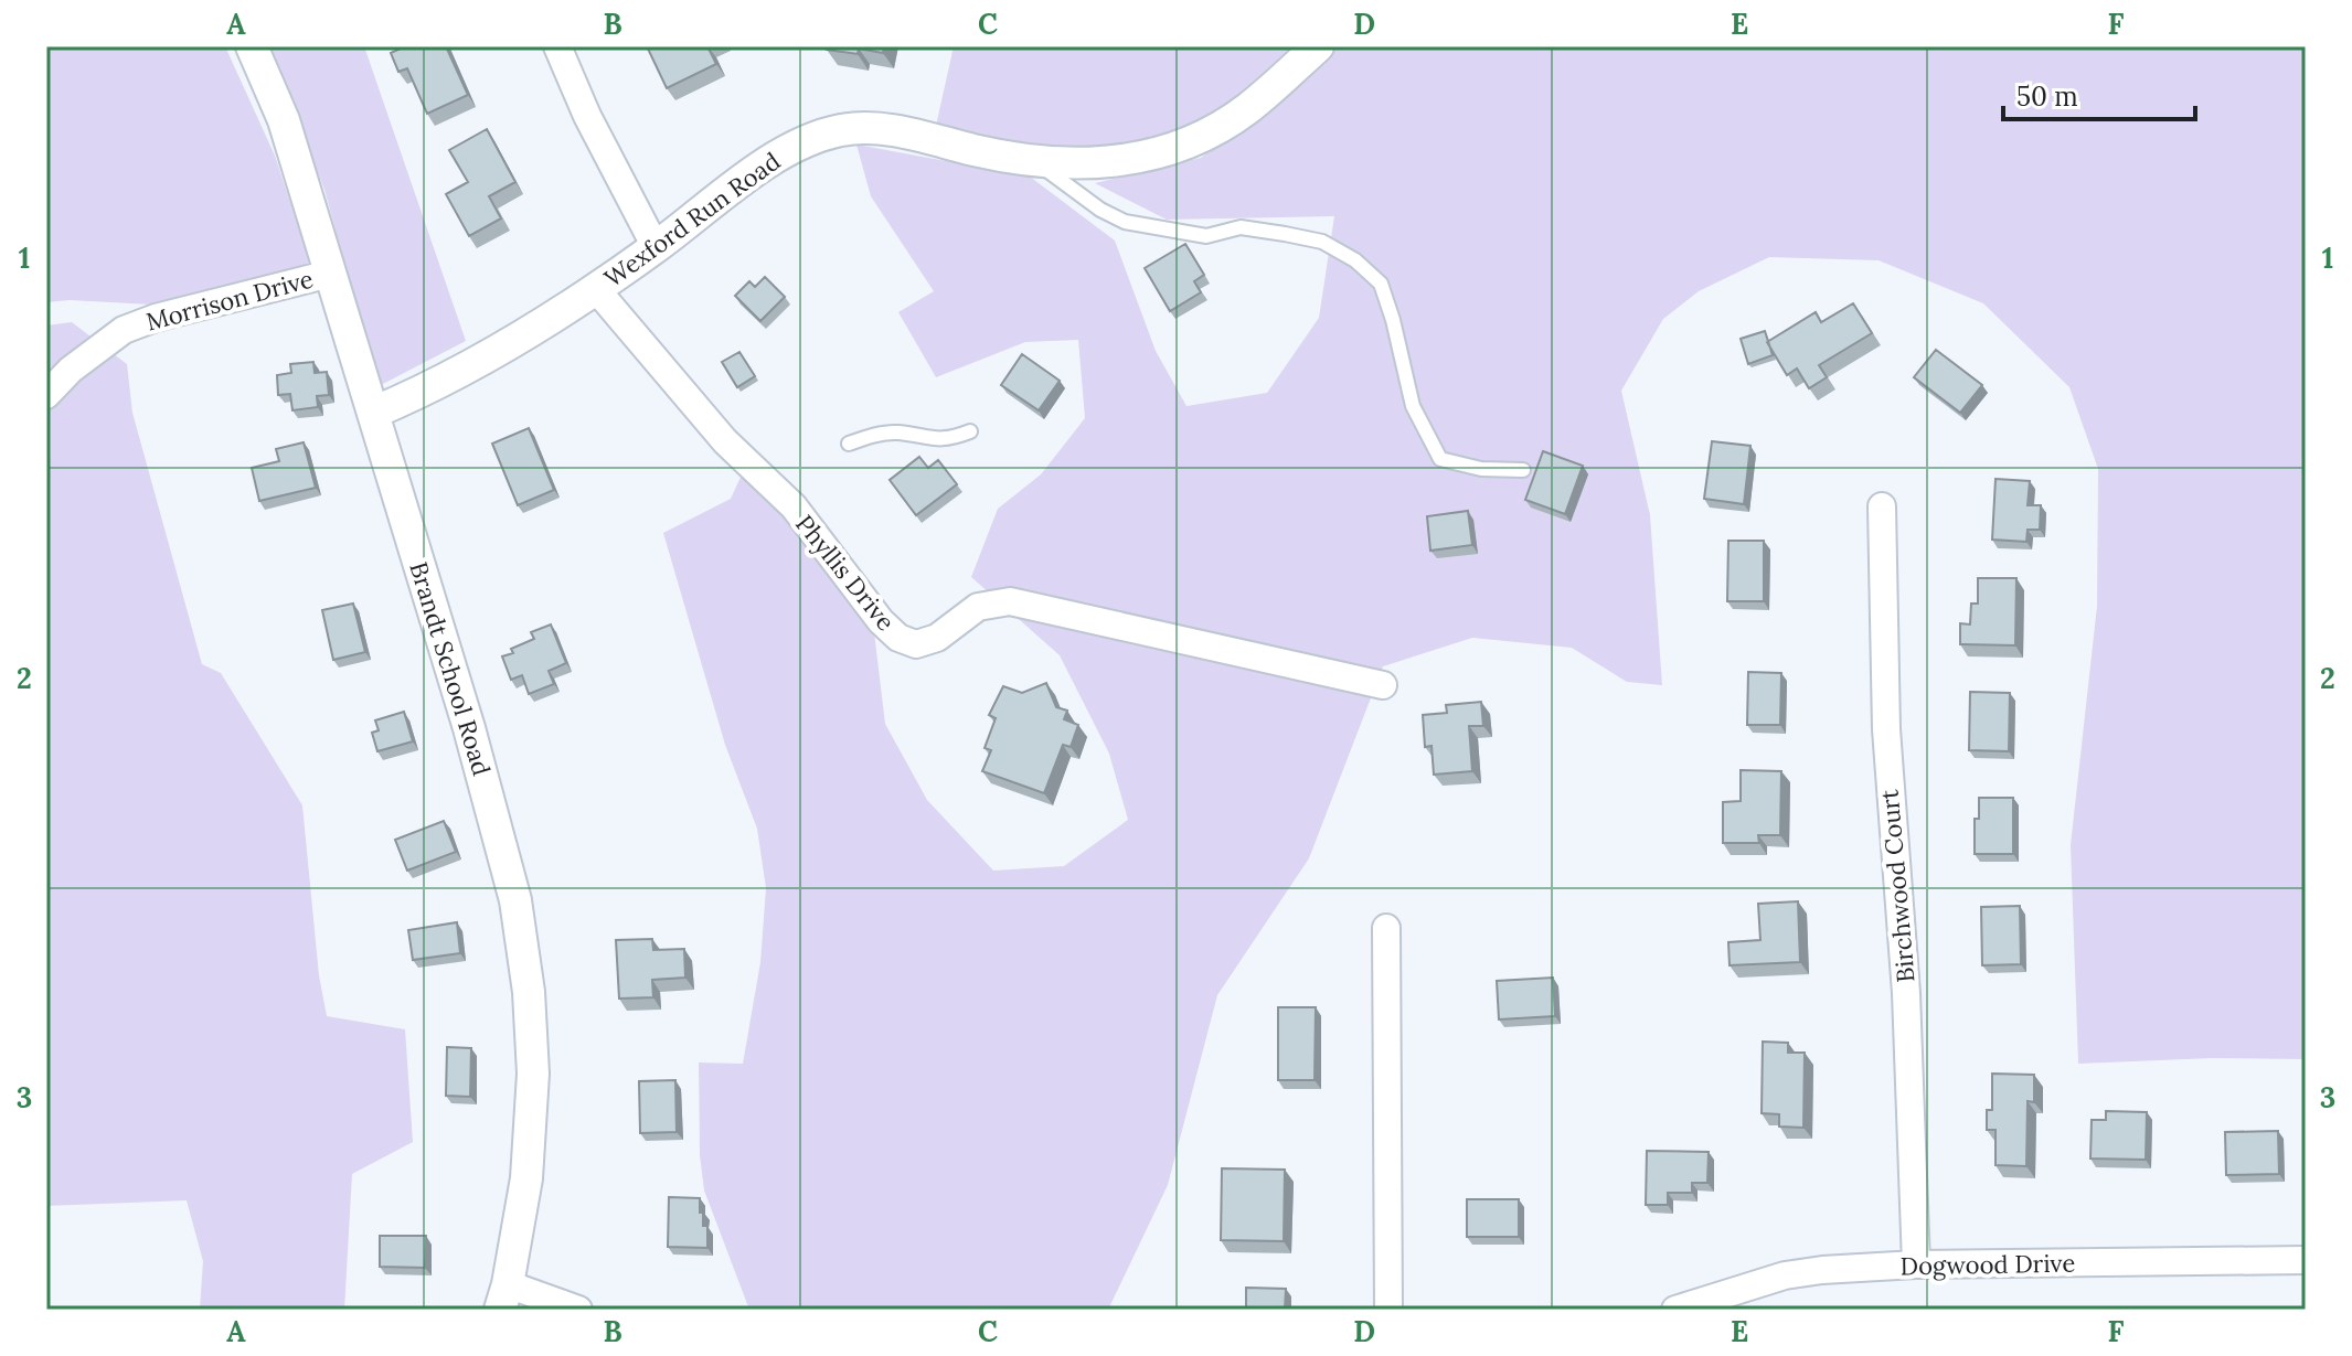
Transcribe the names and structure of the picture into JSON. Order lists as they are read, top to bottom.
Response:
{
  "streets": {
    "street": [
      "Wexford Run Road",
      "Morrison Drive",
      "Phyllis Drive",
      "Brandt School Road",
      "Birchwood Court",
      "Dogwood Drive"
    ]
  },
  "crossings": [
    ["Wexford Run Road", "Phyllis Drive"],
    ["Wexford Run Road", "Brandt School Road"],
    ["Morrison Drive", "Brandt School Road"],
    ["Birchwood Court", "Dogwood Drive"]
  ],
  "scale_bar": "50 m",
  "grid": {
    "columns": [
      "A",
      "B",
      "C",
      "D",
      "E",
      "F"
    ],
    "rows": ["1", "2", "3"]
  }
}
